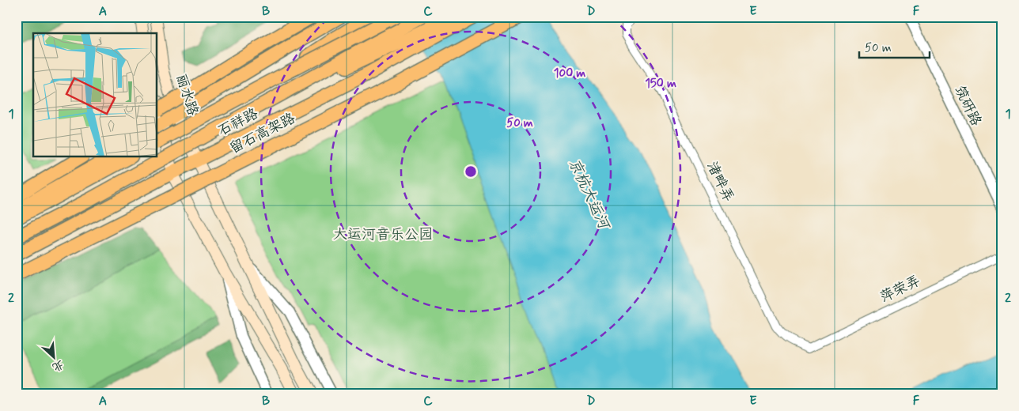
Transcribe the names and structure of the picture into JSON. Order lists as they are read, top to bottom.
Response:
{
  "streets": {
    "main road": ["丽水路", "石祥路", "留石高架路"],
    "street": ["筑研路", "渚畔弄", "萍荣弄"]
  },
  "crossings": [
    ["丽水路", "石祥路"],
    ["渚畔弄", "萍荣弄"]
  ],
  "water": ["京杭大运河"],
  "parks": ["大运河音乐公园"],
  "scale_bar": "50 m",
  "north": "bottom right",
  "grid": {
    "columns": [
      "A",
      "B",
      "C",
      "D",
      "E",
      "F"
    ],
    "rows": ["1", "2"]
  },
  "rings": ["100 m", "150 m", "50 m"]
}
